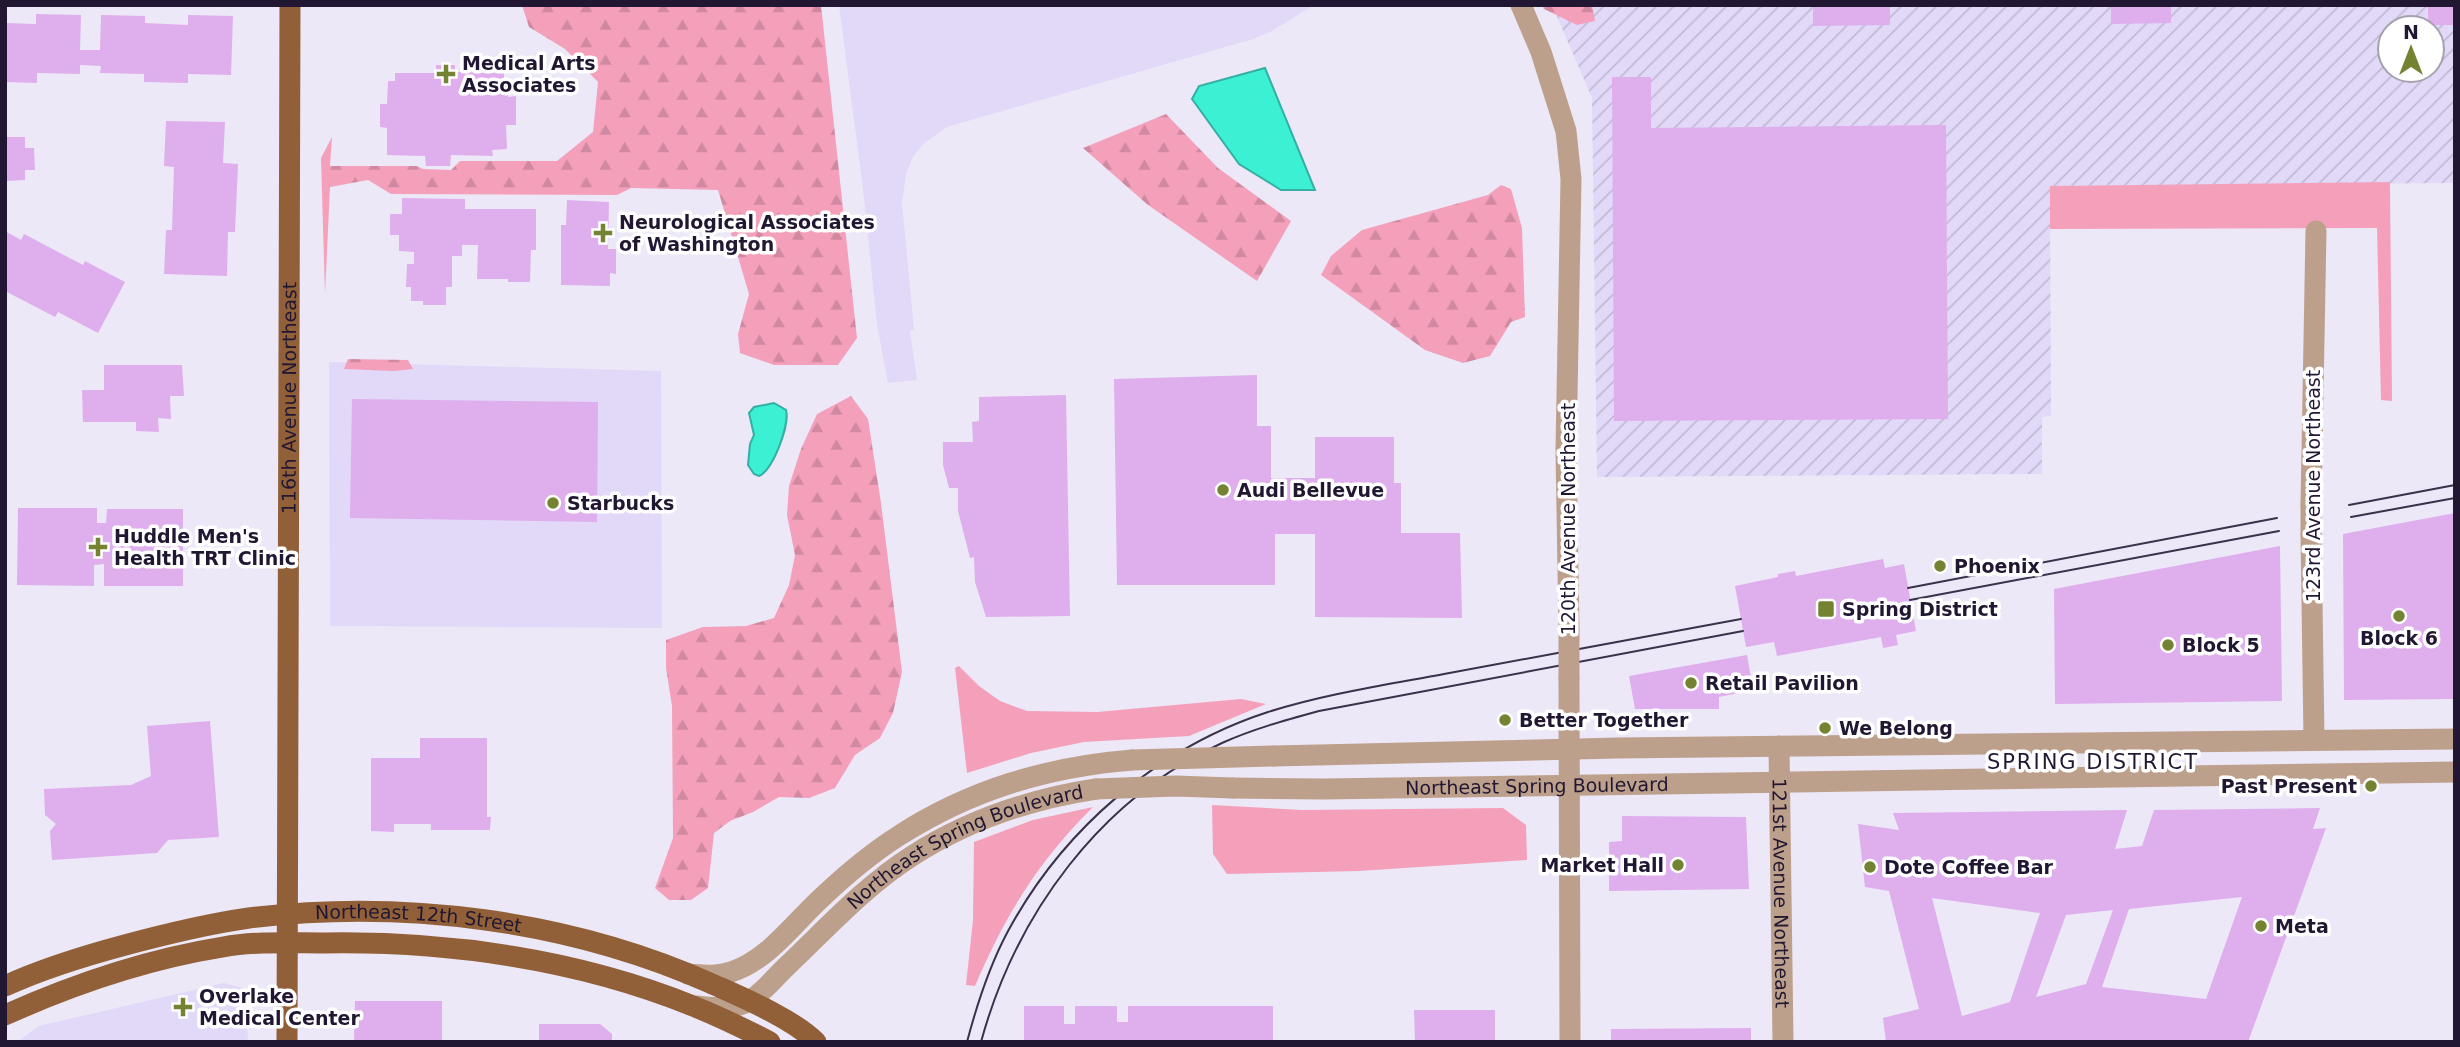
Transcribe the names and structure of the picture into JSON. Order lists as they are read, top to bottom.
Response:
{
  "streets": {
    "main road": ["116th Avenue Northeast", "Northeast 12th Street"],
    "street": [
      "123rd Avenue Northeast",
      "120th Avenue Northeast",
      "Northeast Spring Boulevard",
      "121st Avenue Northeast"
    ]
  },
  "crossings": [
    ["116th Avenue Northeast", "Northeast 12th Street"],
    ["123rd Avenue Northeast", "Northeast Spring Boulevard"],
    ["120th Avenue Northeast", "Northeast Spring Boulevard"],
    ["Northeast Spring Boulevard", "121st Avenue Northeast"],
    ["Northeast Spring Boulevard", "Northeast 12th Street"]
  ],
  "districts": ["SPRING DISTRICT"],
  "places": {
    "health": [
      "Medical Arts Associates",
      "Neurological Associates of Washington",
      "Huddle Men's Health TRT Clinic",
      "Overlake Medical Center"
    ],
    "other": [
      "Audi Bellevue",
      "Starbucks",
      "Phoenix",
      "Block 6",
      "Block 5",
      "Retail Pavilion",
      "Better Together",
      "We Belong",
      "Past Present",
      "Market Hall",
      "Dote Coffee Bar",
      "Meta"
    ],
    "transit": ["Spring District"]
  },
  "north": "top"
}
